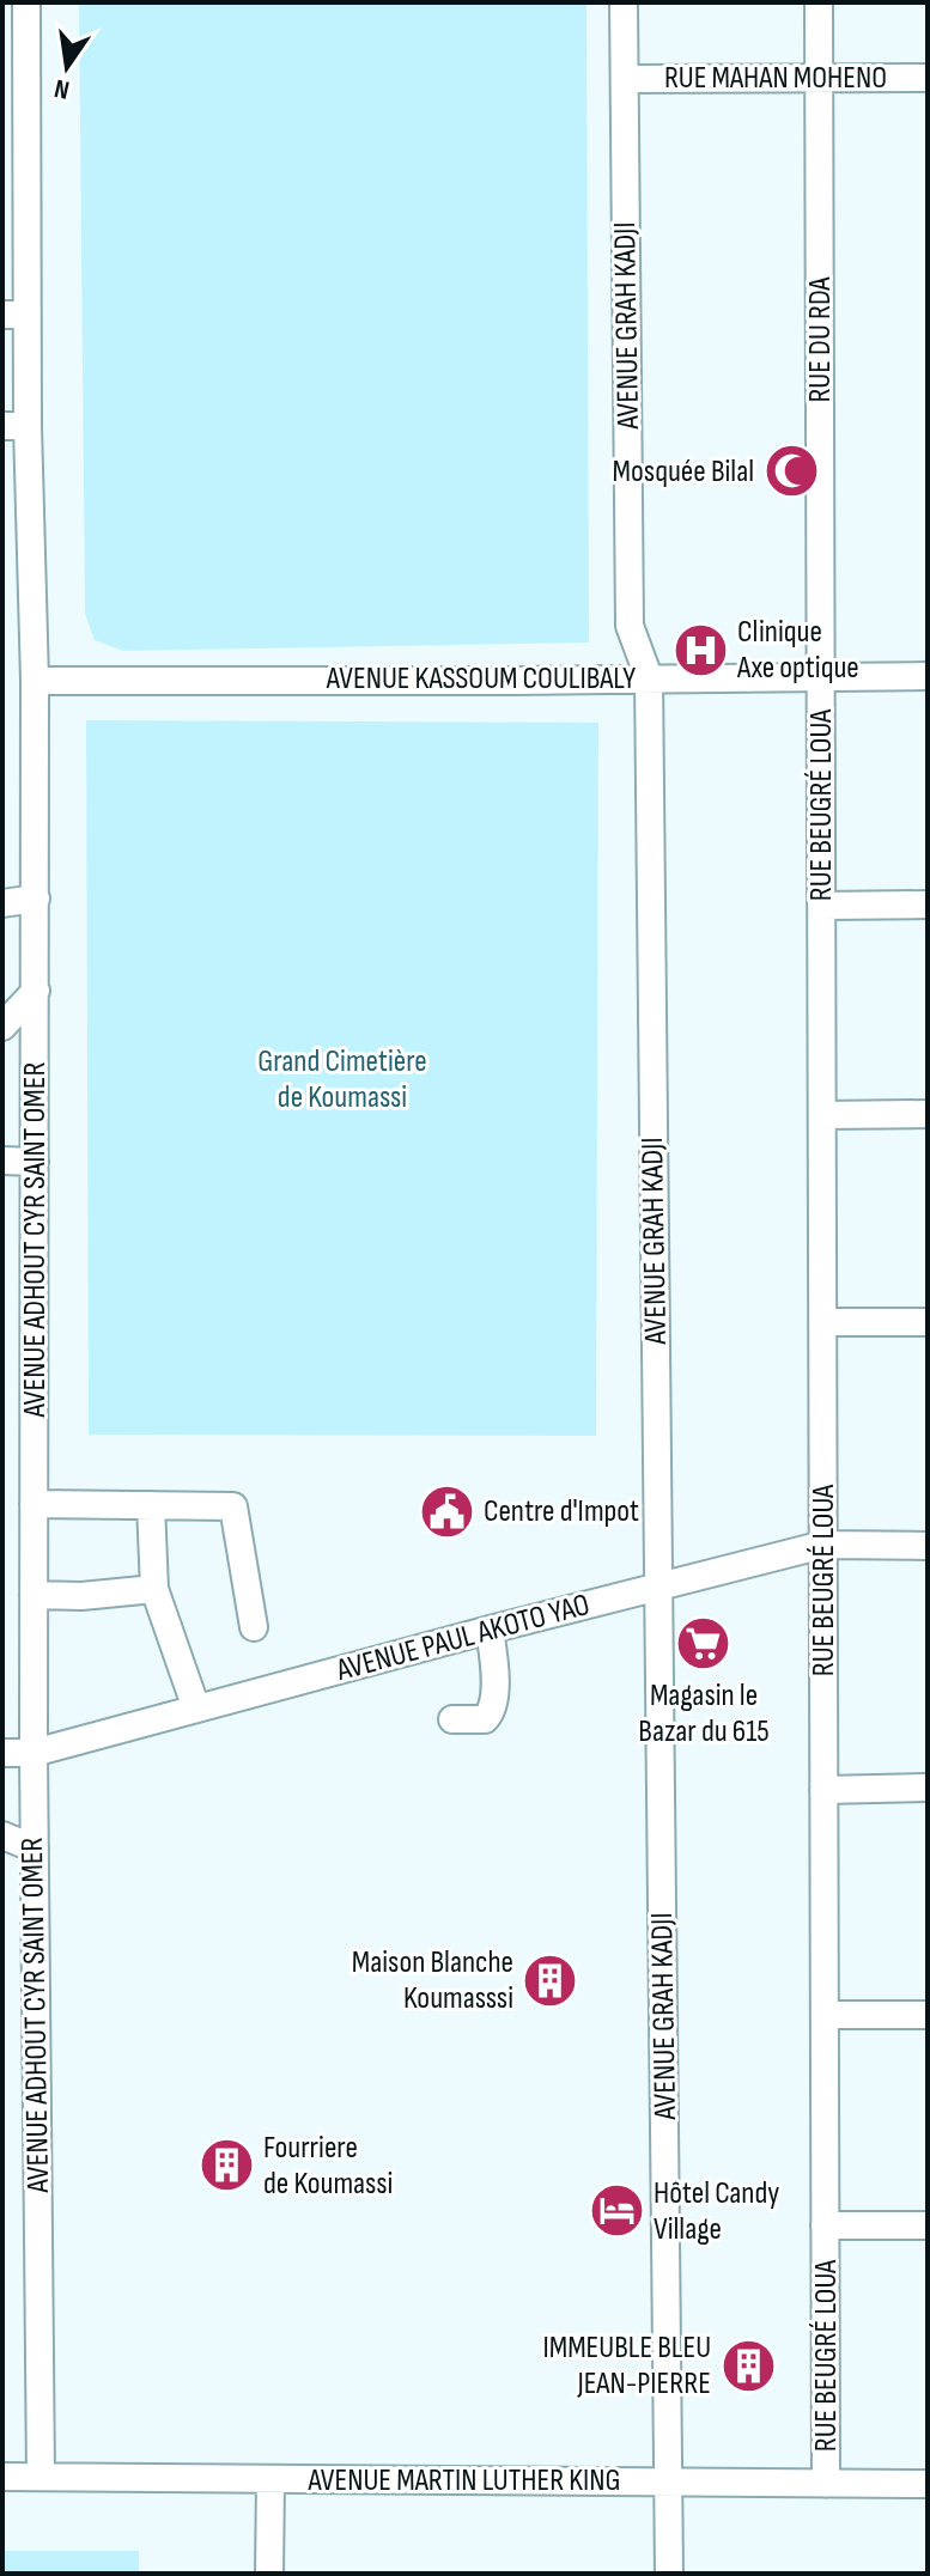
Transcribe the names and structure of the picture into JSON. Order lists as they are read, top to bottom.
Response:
{
  "streets": {
    "street": [
      "RUE MAHAN MOHENO",
      "AVENUE GRAH KADJI",
      "RUE DU RDA",
      "AVENUE KASSOUM COULIBALY",
      "RUE BEUGRÉ LOUA",
      "AVENUE ADHOUT CYR SAINT OMER",
      "AVENUE PAUL AKOTO YAO",
      "AVENUE MARTIN LUTHER KING"
    ]
  },
  "crossings": [
    ["RUE MAHAN MOHENO", "AVENUE GRAH KADJI"],
    ["RUE MAHAN MOHENO", "RUE DU RDA"],
    ["AVENUE GRAH KADJI", "AVENUE KASSOUM COULIBALY"],
    ["AVENUE GRAH KADJI", "AVENUE PAUL AKOTO YAO"],
    ["AVENUE GRAH KADJI", "AVENUE MARTIN LUTHER KING"],
    ["RUE DU RDA", "AVENUE KASSOUM COULIBALY"],
    ["RUE DU RDA", "RUE BEUGRÉ LOUA"],
    ["AVENUE KASSOUM COULIBALY", "RUE BEUGRÉ LOUA"],
    ["AVENUE KASSOUM COULIBALY", "AVENUE ADHOUT CYR SAINT OMER"],
    ["RUE BEUGRÉ LOUA", "AVENUE PAUL AKOTO YAO"],
    ["RUE BEUGRÉ LOUA", "AVENUE MARTIN LUTHER KING"],
    ["AVENUE ADHOUT CYR SAINT OMER", "AVENUE PAUL AKOTO YAO"],
    ["AVENUE ADHOUT CYR SAINT OMER", "AVENUE MARTIN LUTHER KING"]
  ],
  "parks": ["Grand Cimetière de Koumassi"],
  "places": {
    "mosque": ["Mosquée Bilal"],
    "hospital": ["Clinique Axe optique"],
    "public building": ["Centre d'Impot"],
    "supermarket": ["Magasin le Bazar du 615"],
    "building": ["Maison Blanche Koumasssi", "Fourriere de Koumassi", "IMMEUBLE BLEU JEAN-PIERRE"],
    "hotel": ["Hôtel Candy Village"]
  },
  "north": "bottom"
}
